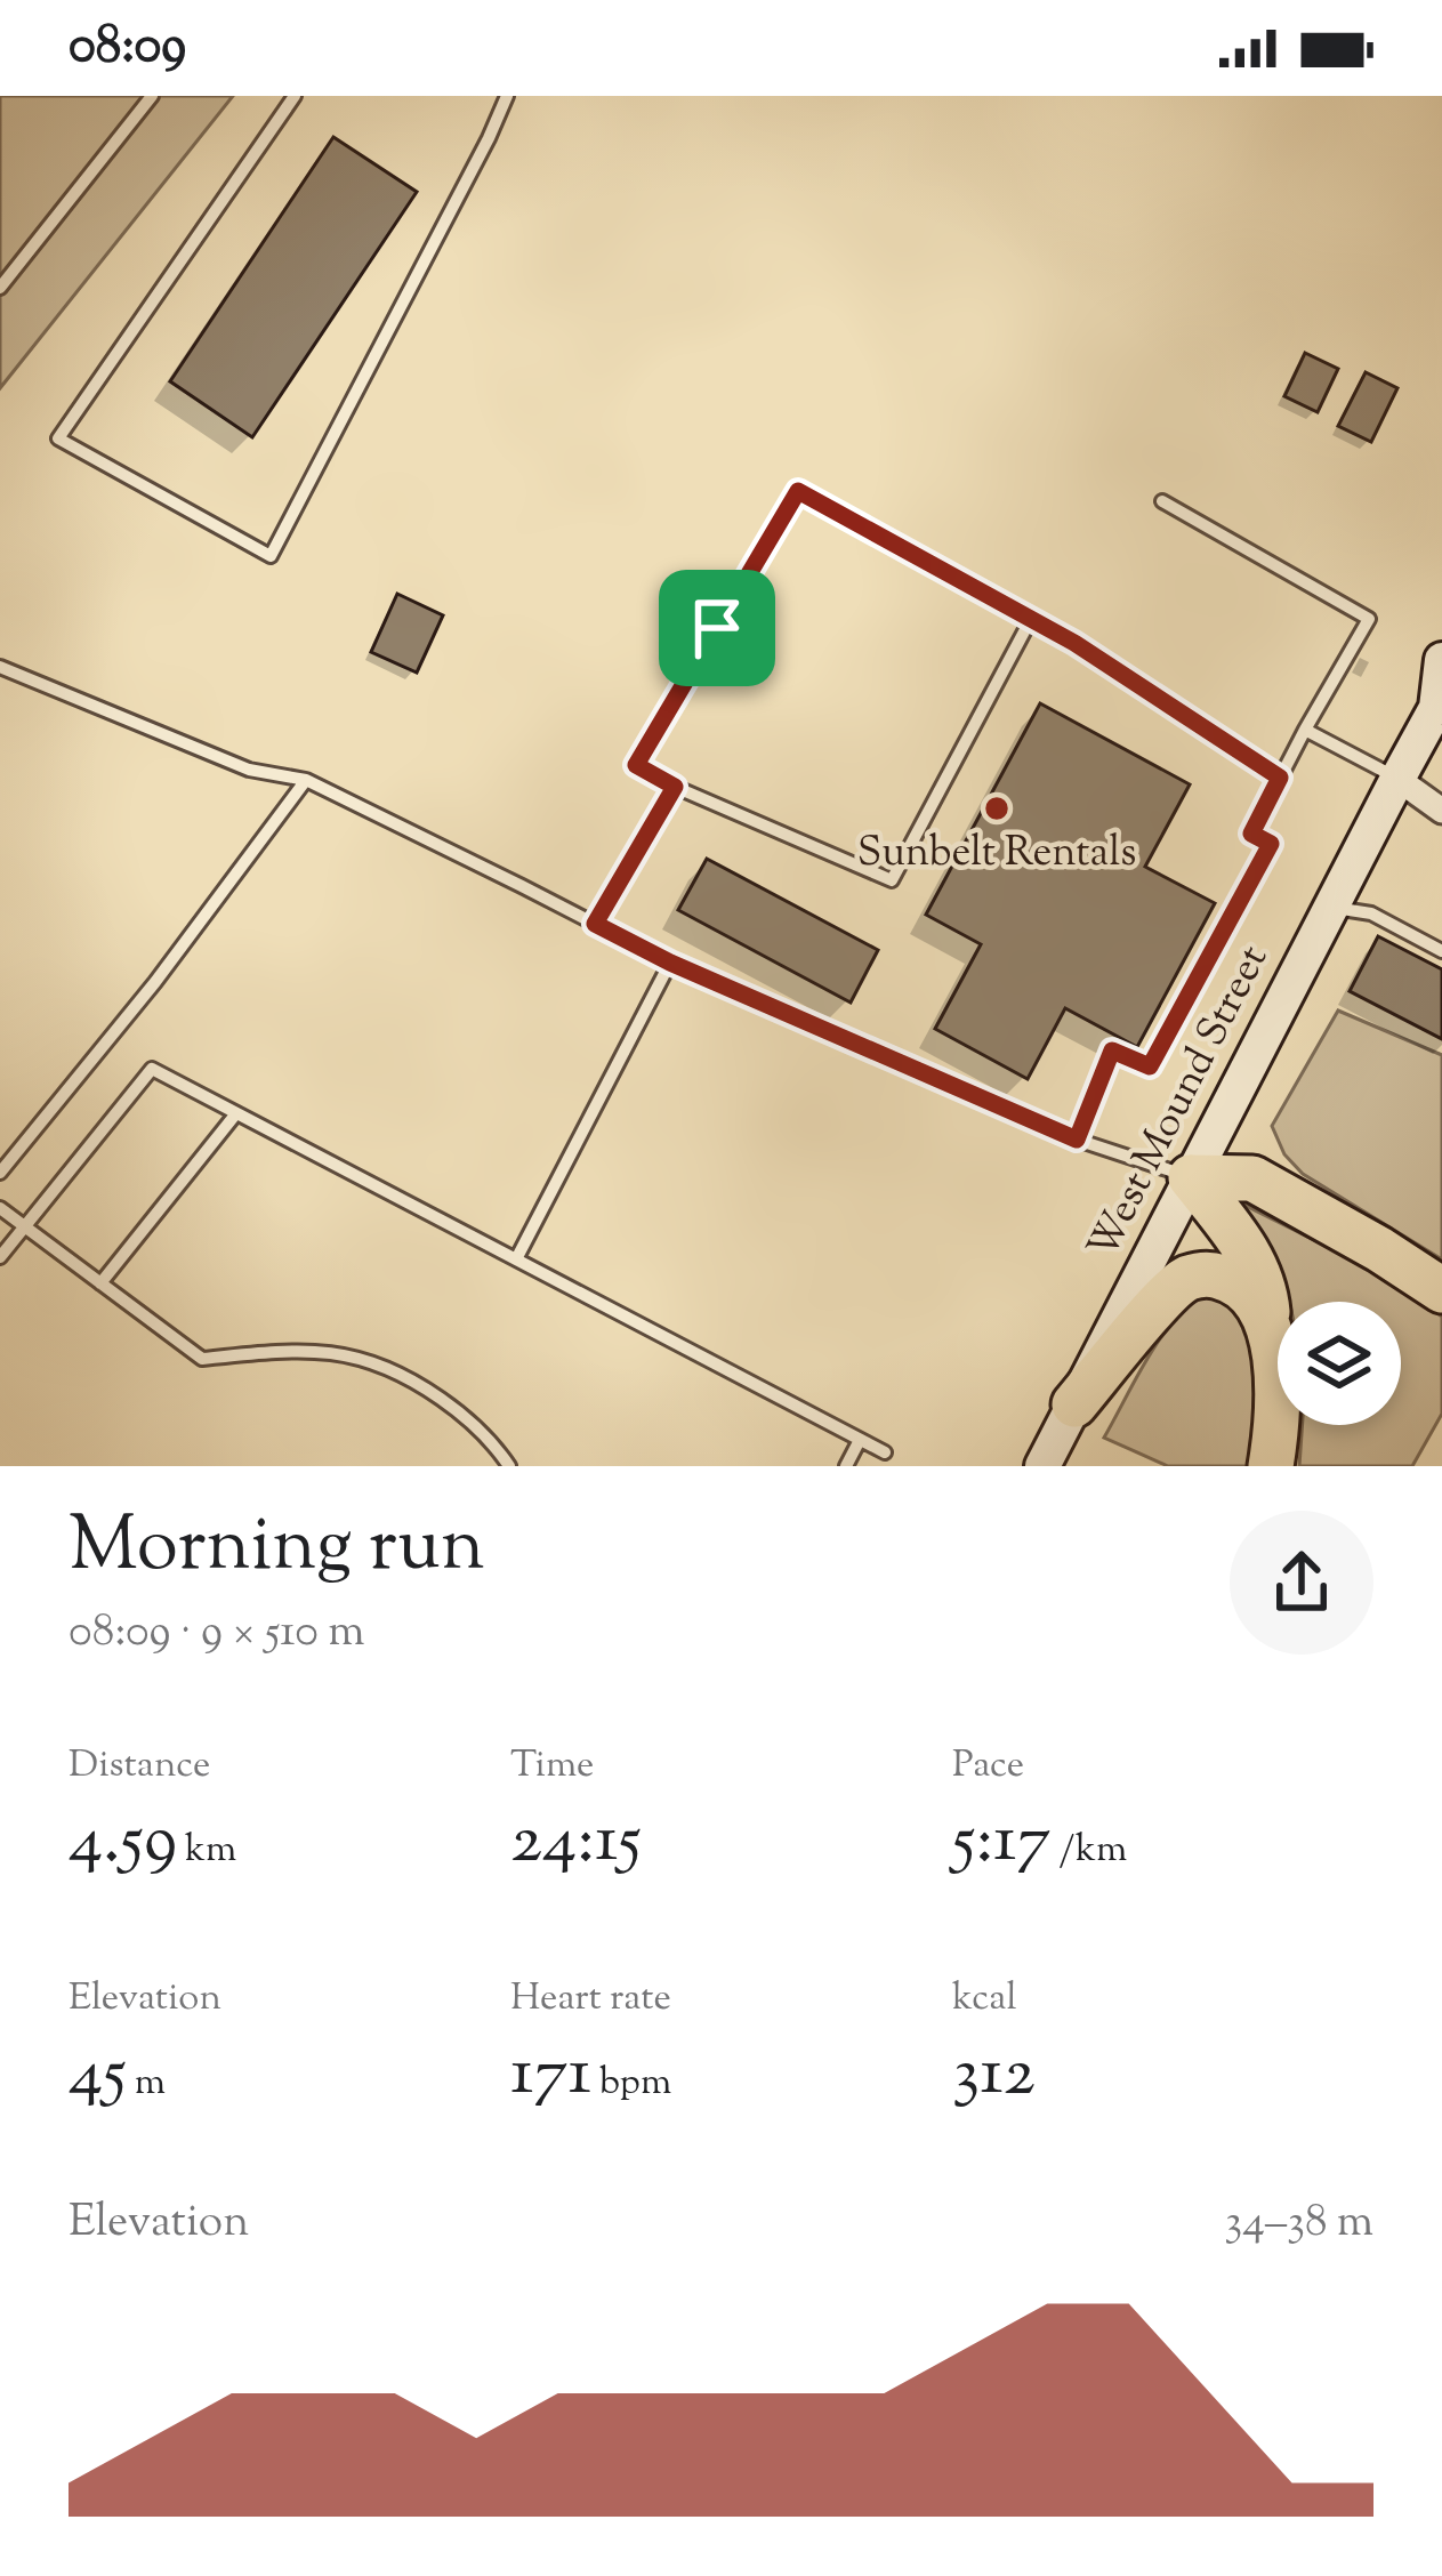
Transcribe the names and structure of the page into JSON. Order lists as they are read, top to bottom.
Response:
{
  "streets": {
    "main road": ["West Mound Street"]
  },
  "places": ["Sunbelt Rentals"],
  "page": {
    "status": "08:09",
    "heading": ["Morning run", "08:09 · 9 × 510 m"],
    "stats": [
      ["Distance", "4.59 km"],
      ["Time", "24:15"],
      ["Pace", "5:17 /km"],
      ["Elevation", "45 m"],
      ["Heart rate", "171 bpm"],
      ["kcal", "312"]
    ],
    "chart": ["Elevation", "34–38 m"]
  }
}
